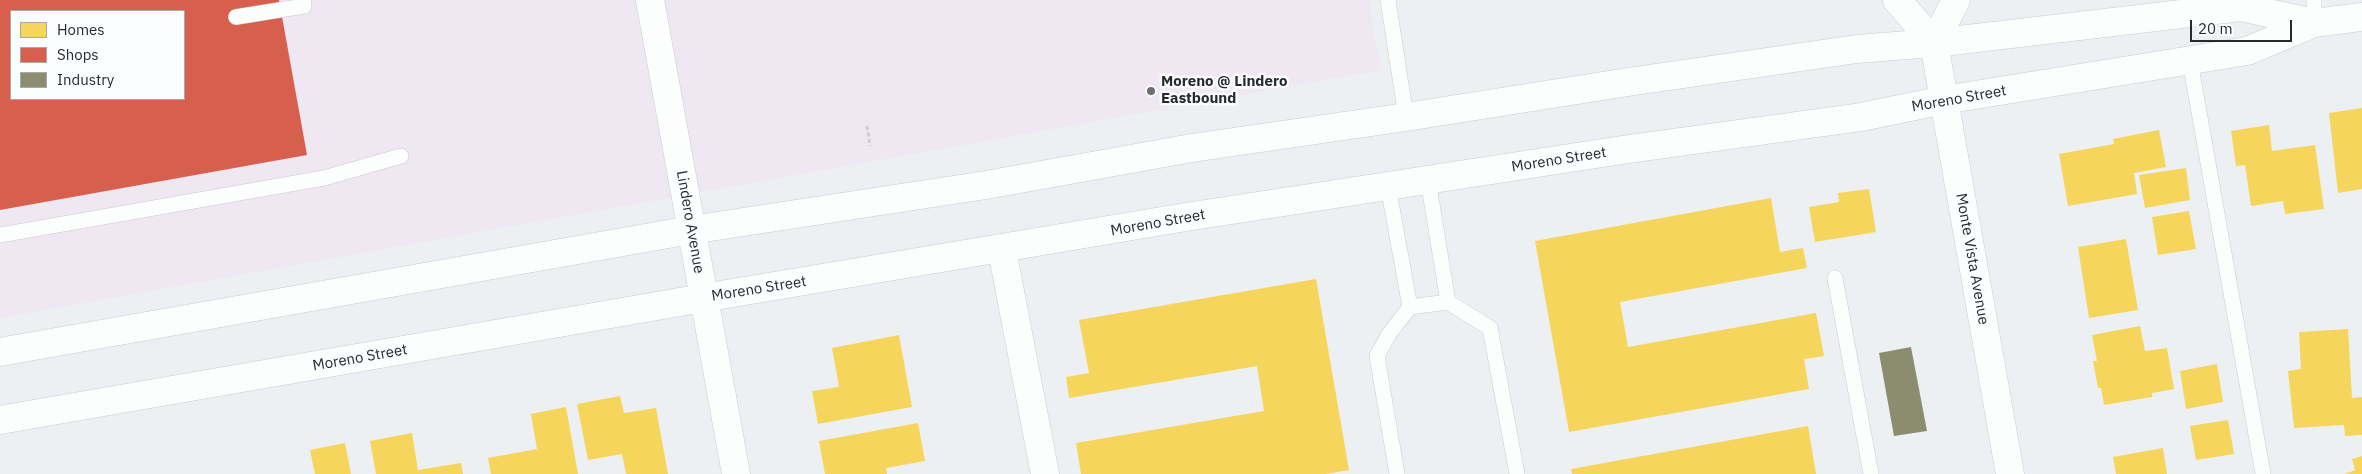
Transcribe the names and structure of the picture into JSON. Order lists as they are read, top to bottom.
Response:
{
  "streets": {
    "street": ["Moreno Street", "Lindero Avenue", "Monte Vista Avenue"]
  },
  "crossings": [
    ["Moreno Street", "Lindero Avenue"],
    ["Moreno Street", "Monte Vista Avenue"]
  ],
  "places": ["Moreno @ Lindero Eastbound"],
  "legend": ["Homes", "Shops", "Industry"],
  "scale_bar": "20 m"
}
